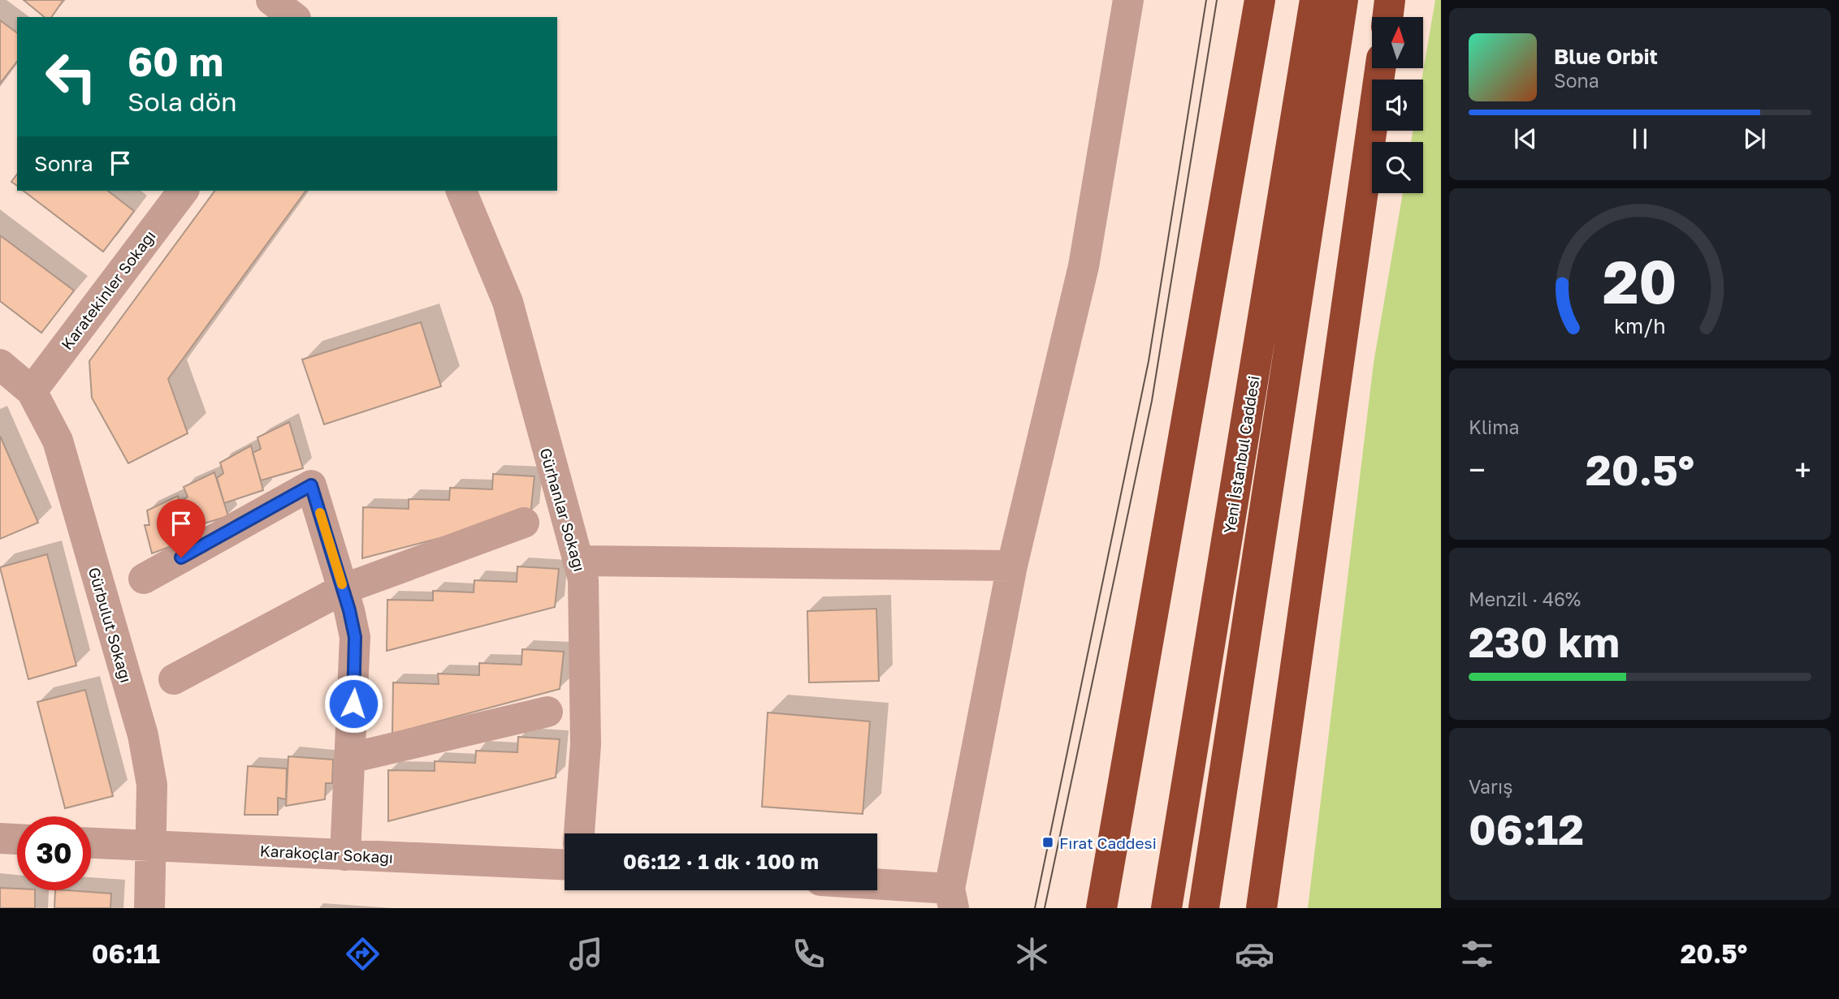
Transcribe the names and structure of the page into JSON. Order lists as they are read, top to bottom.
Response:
{
  "streets": {
    "highway": ["Yeni İstanbul Caddesi"],
    "street": [
      "Karatekinler Sokağı",
      "Gürhanlar Sokağı",
      "Gürbulut Sokağı",
      "Karakoçlar Sokağı"
    ]
  },
  "crossings": [
    ["Karatekinler Sokağı", "Gürbulut Sokağı"],
    ["Gürbulut Sokağı", "Karakoçlar Sokağı"]
  ],
  "places": {
    "transit": ["Fırat Caddesi"]
  },
  "north": "top",
  "page": {
    "turn": ["60 m", "Sola dön"],
    "song": ["Blue Orbit", "Sona"],
    "then": "Sonra",
    "tile": [
      "Klima",
      ["Menzil · 46%", "230 km"],
      ["Varış", "06:12"]
    ],
    "heat": ["−", "20.5°", "+"],
    "limit": "30",
    "trip": "06:12 · 1 dk · 100 m",
    "tabs": ["06:11", "20.5°"],
    "gauge": ["20", "km/h"]
  }
}
